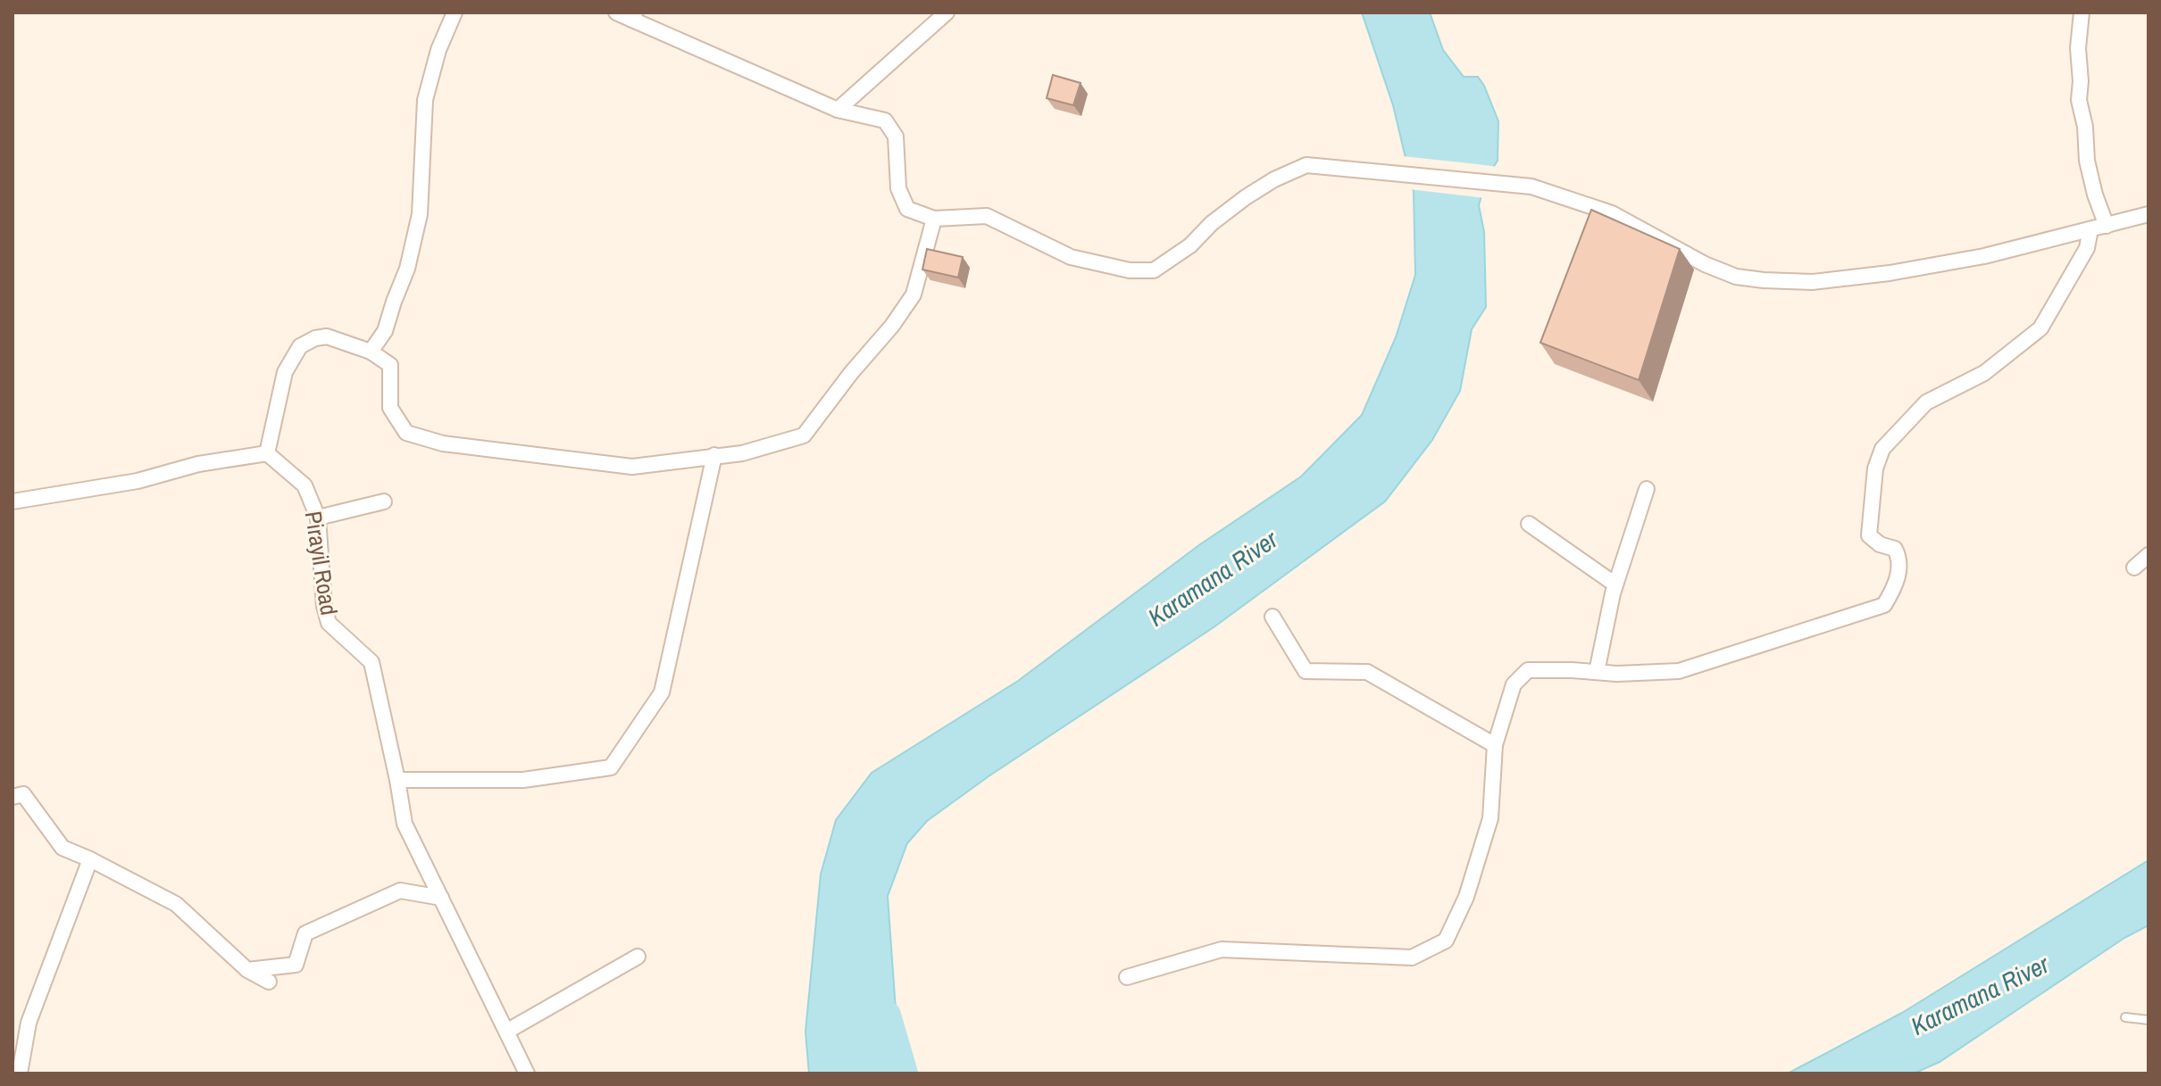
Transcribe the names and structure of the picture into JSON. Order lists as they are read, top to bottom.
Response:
{
  "streets": {
    "street": ["Pirayil Road"]
  },
  "water": ["Karamana River"]
}
